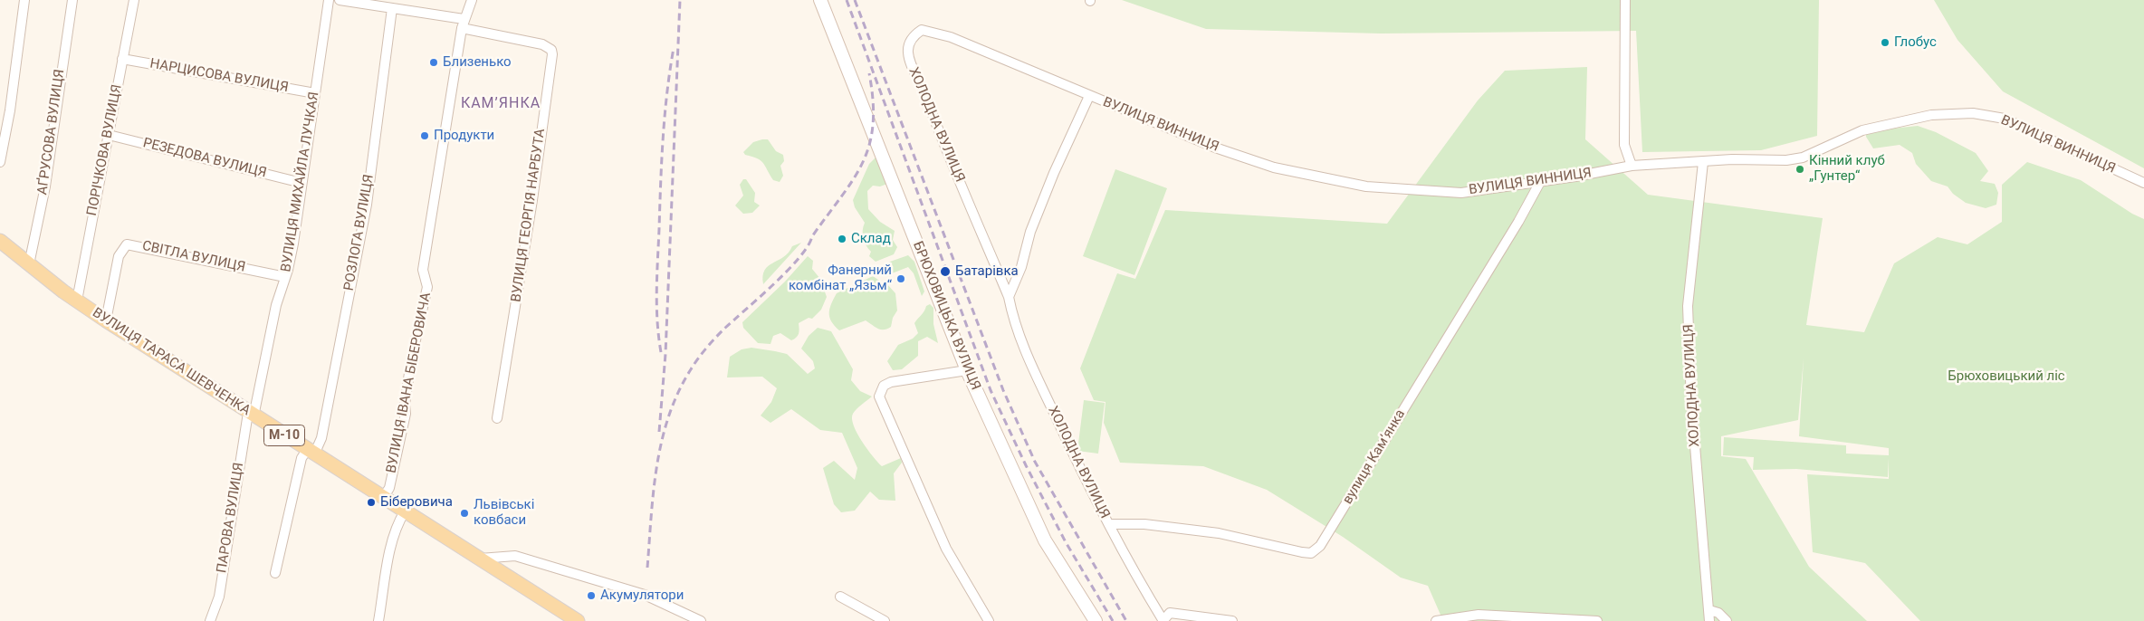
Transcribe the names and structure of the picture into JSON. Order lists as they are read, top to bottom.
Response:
{
  "streets": {
    "main road": ["БРЮХОВИЦЬКА ВУЛИЦЯ", "ВУЛИЦЯ ТАРАСА ШЕВЧЕНКА", "М-10"],
    "street": [
      "НАРЦИСОВА ВУЛИЦЯ",
      "ХОЛОДНА ВУЛИЦЯ",
      "ВУЛИЦЯ ВИННИЦЯ",
      "АҐРУСОВА ВУЛИЦЯ",
      "ПОРІЧКОВА ВУЛИЦЯ",
      "РЕЗЕДОВА ВУЛИЦЯ",
      "ВУЛИЦЯ МИХАЙЛА ЛУЧКАЯ",
      "ВУЛИЦЯ ГЕОРГІЯ НАРБУТА",
      "РОЗЛОГА ВУЛИЦЯ",
      "СВІТЛА ВУЛИЦЯ",
      "ВУЛИЦЯ ІВАНА БІБЕРОВИЧА",
      "вулиця Камʼянка",
      "ПАРОВА ВУЛИЦЯ"
    ]
  },
  "crossings": [
    ["НАРЦИСОВА ВУЛИЦЯ", "ПОРІЧКОВА ВУЛИЦЯ"],
    ["НАРЦИСОВА ВУЛИЦЯ", "ВУЛИЦЯ МИХАЙЛА ЛУЧКАЯ"],
    ["ХОЛОДНА ВУЛИЦЯ", "ВУЛИЦЯ ВИННИЦЯ"],
    ["ХОЛОДНА ВУЛИЦЯ", "вулиця Камʼянка"],
    ["ВУЛИЦЯ ВИННИЦЯ", "вулиця Камʼянка"],
    ["АҐРУСОВА ВУЛИЦЯ", "ВУЛИЦЯ ТАРАСА ШЕВЧЕНКА"],
    ["ПОРІЧКОВА ВУЛИЦЯ", "РЕЗЕДОВА ВУЛИЦЯ"],
    ["ПОРІЧКОВА ВУЛИЦЯ", "ВУЛИЦЯ ТАРАСА ШЕВЧЕНКА"],
    ["РЕЗЕДОВА ВУЛИЦЯ", "ВУЛИЦЯ МИХАЙЛА ЛУЧКАЯ"],
    ["ВУЛИЦЯ МИХАЙЛА ЛУЧКАЯ", "СВІТЛА ВУЛИЦЯ"],
    ["ВУЛИЦЯ МИХАЙЛА ЛУЧКАЯ", "ВУЛИЦЯ ТАРАСА ШЕВЧЕНКА"],
    ["ВУЛИЦЯ МИХАЙЛА ЛУЧКАЯ", "ПАРОВА ВУЛИЦЯ"],
    ["ВУЛИЦЯ ГЕОРГІЯ НАРБУТА", "ВУЛИЦЯ ІВАНА БІБЕРОВИЧА"],
    ["РОЗЛОГА ВУЛИЦЯ", "ВУЛИЦЯ ТАРАСА ШЕВЧЕНКА"],
    ["СВІТЛА ВУЛИЦЯ", "ВУЛИЦЯ ТАРАСА ШЕВЧЕНКА"],
    ["ВУЛИЦЯ ТАРАСА ШЕВЧЕНКА", "ВУЛИЦЯ ІВАНА БІБЕРОВИЧА"],
    ["ВУЛИЦЯ ТАРАСА ШЕВЧЕНКА", "ПАРОВА ВУЛИЦЯ"]
  ],
  "districts": ["КАМ’ЯНКА"],
  "parks": ["Брюховицький ліс"],
  "places": [
    "Глобус",
    "Близенько",
    "Продукти",
    "Кінний клуб „Гунтер“",
    "Склад",
    "Батарівка",
    "Фанерний комбінат „Язьм“",
    "Біберовича",
    "Львівські ковбаси",
    "Акумулятори"
  ]
}
